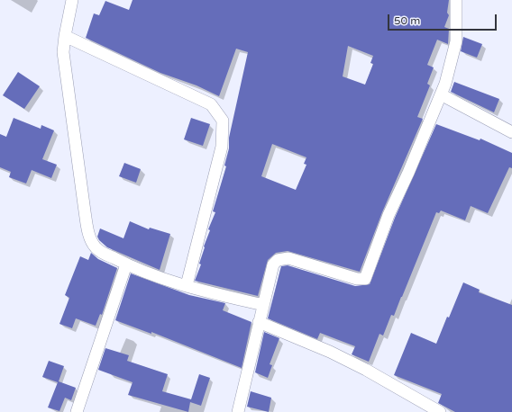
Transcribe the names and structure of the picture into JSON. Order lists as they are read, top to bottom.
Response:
{
  "scale_bar": "50 m"
}
